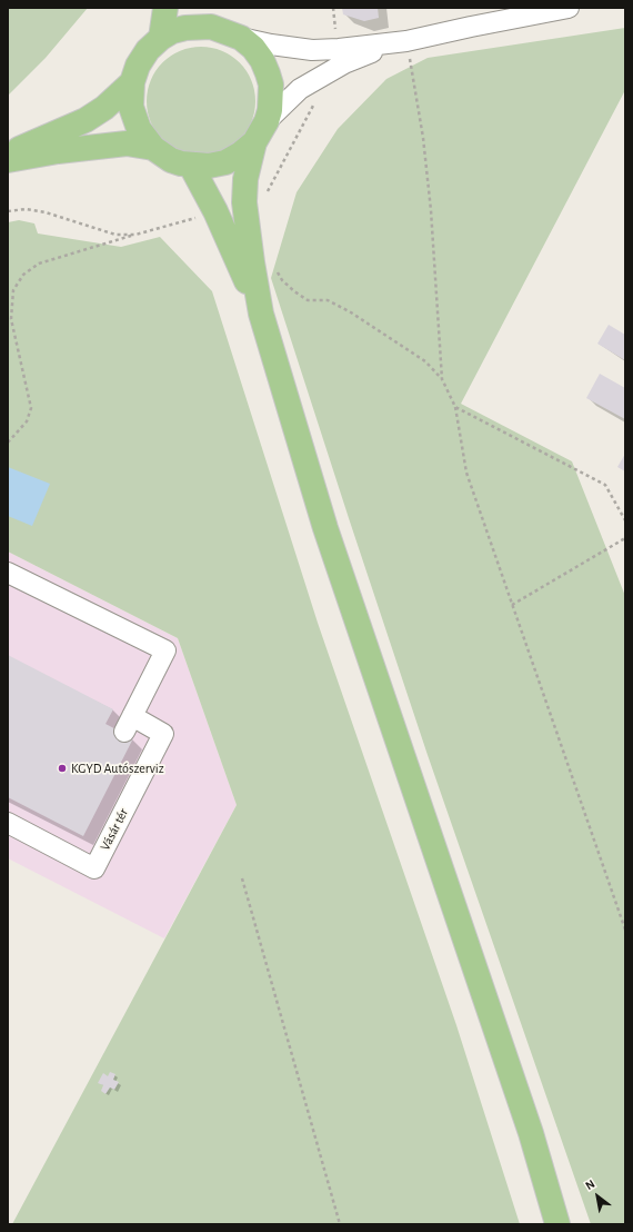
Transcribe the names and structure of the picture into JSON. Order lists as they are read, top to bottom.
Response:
{
  "streets": {
    "street": ["Vásár tér"]
  },
  "places": ["KGYD Autószerviz"],
  "north": "top left"
}
